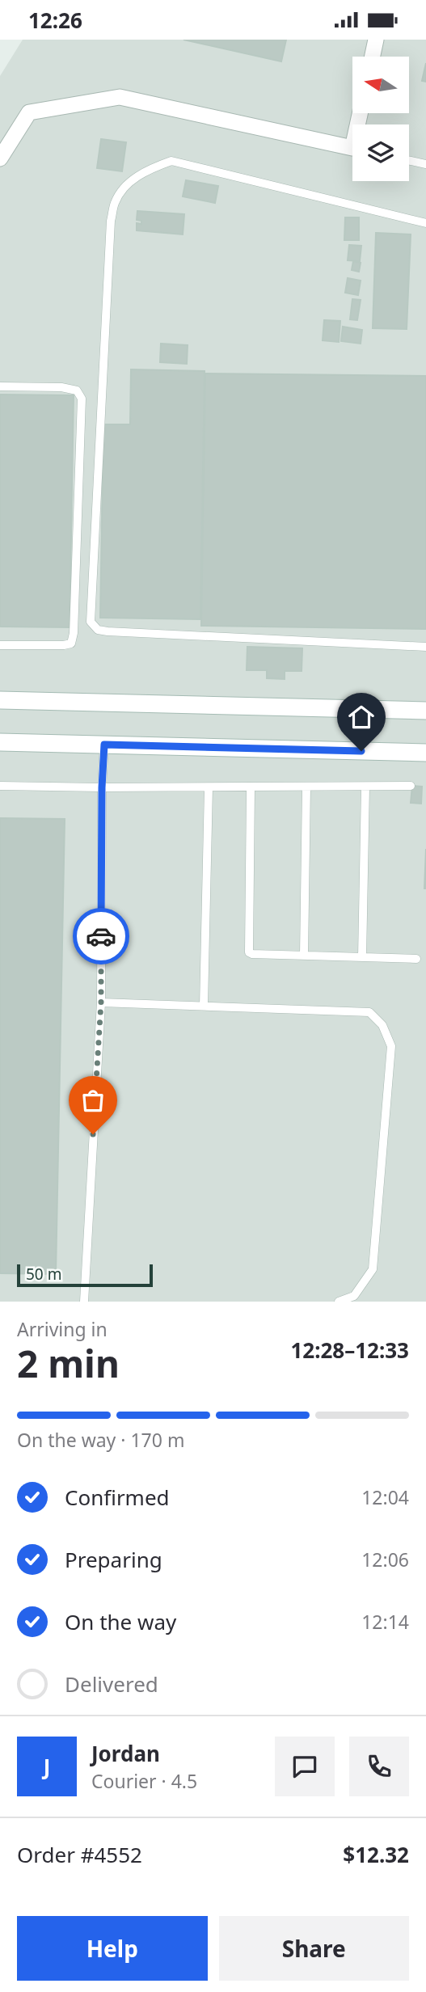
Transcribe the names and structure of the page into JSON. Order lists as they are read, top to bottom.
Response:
{
  "scale_bar": "50 m",
  "north": "left",
  "page": {
    "status": "12:26",
    "scale": "50 m",
    "heading": ["2 min", "Arriving in", "12:28–12:33"],
    "panel": [
      "Jordan",
      "Courier · 4.5",
      "Order #4552",
      "$12.32"
    ],
    "bar": "On the way · 170 m",
    "list": [
      ["Confirmed", "12:04"],
      ["Preparing", "12:06"],
      ["On the way", "12:14"],
      "Delivered"
    ],
    "round": "J",
    "buttons": ["Help", "Share"]
  }
}
